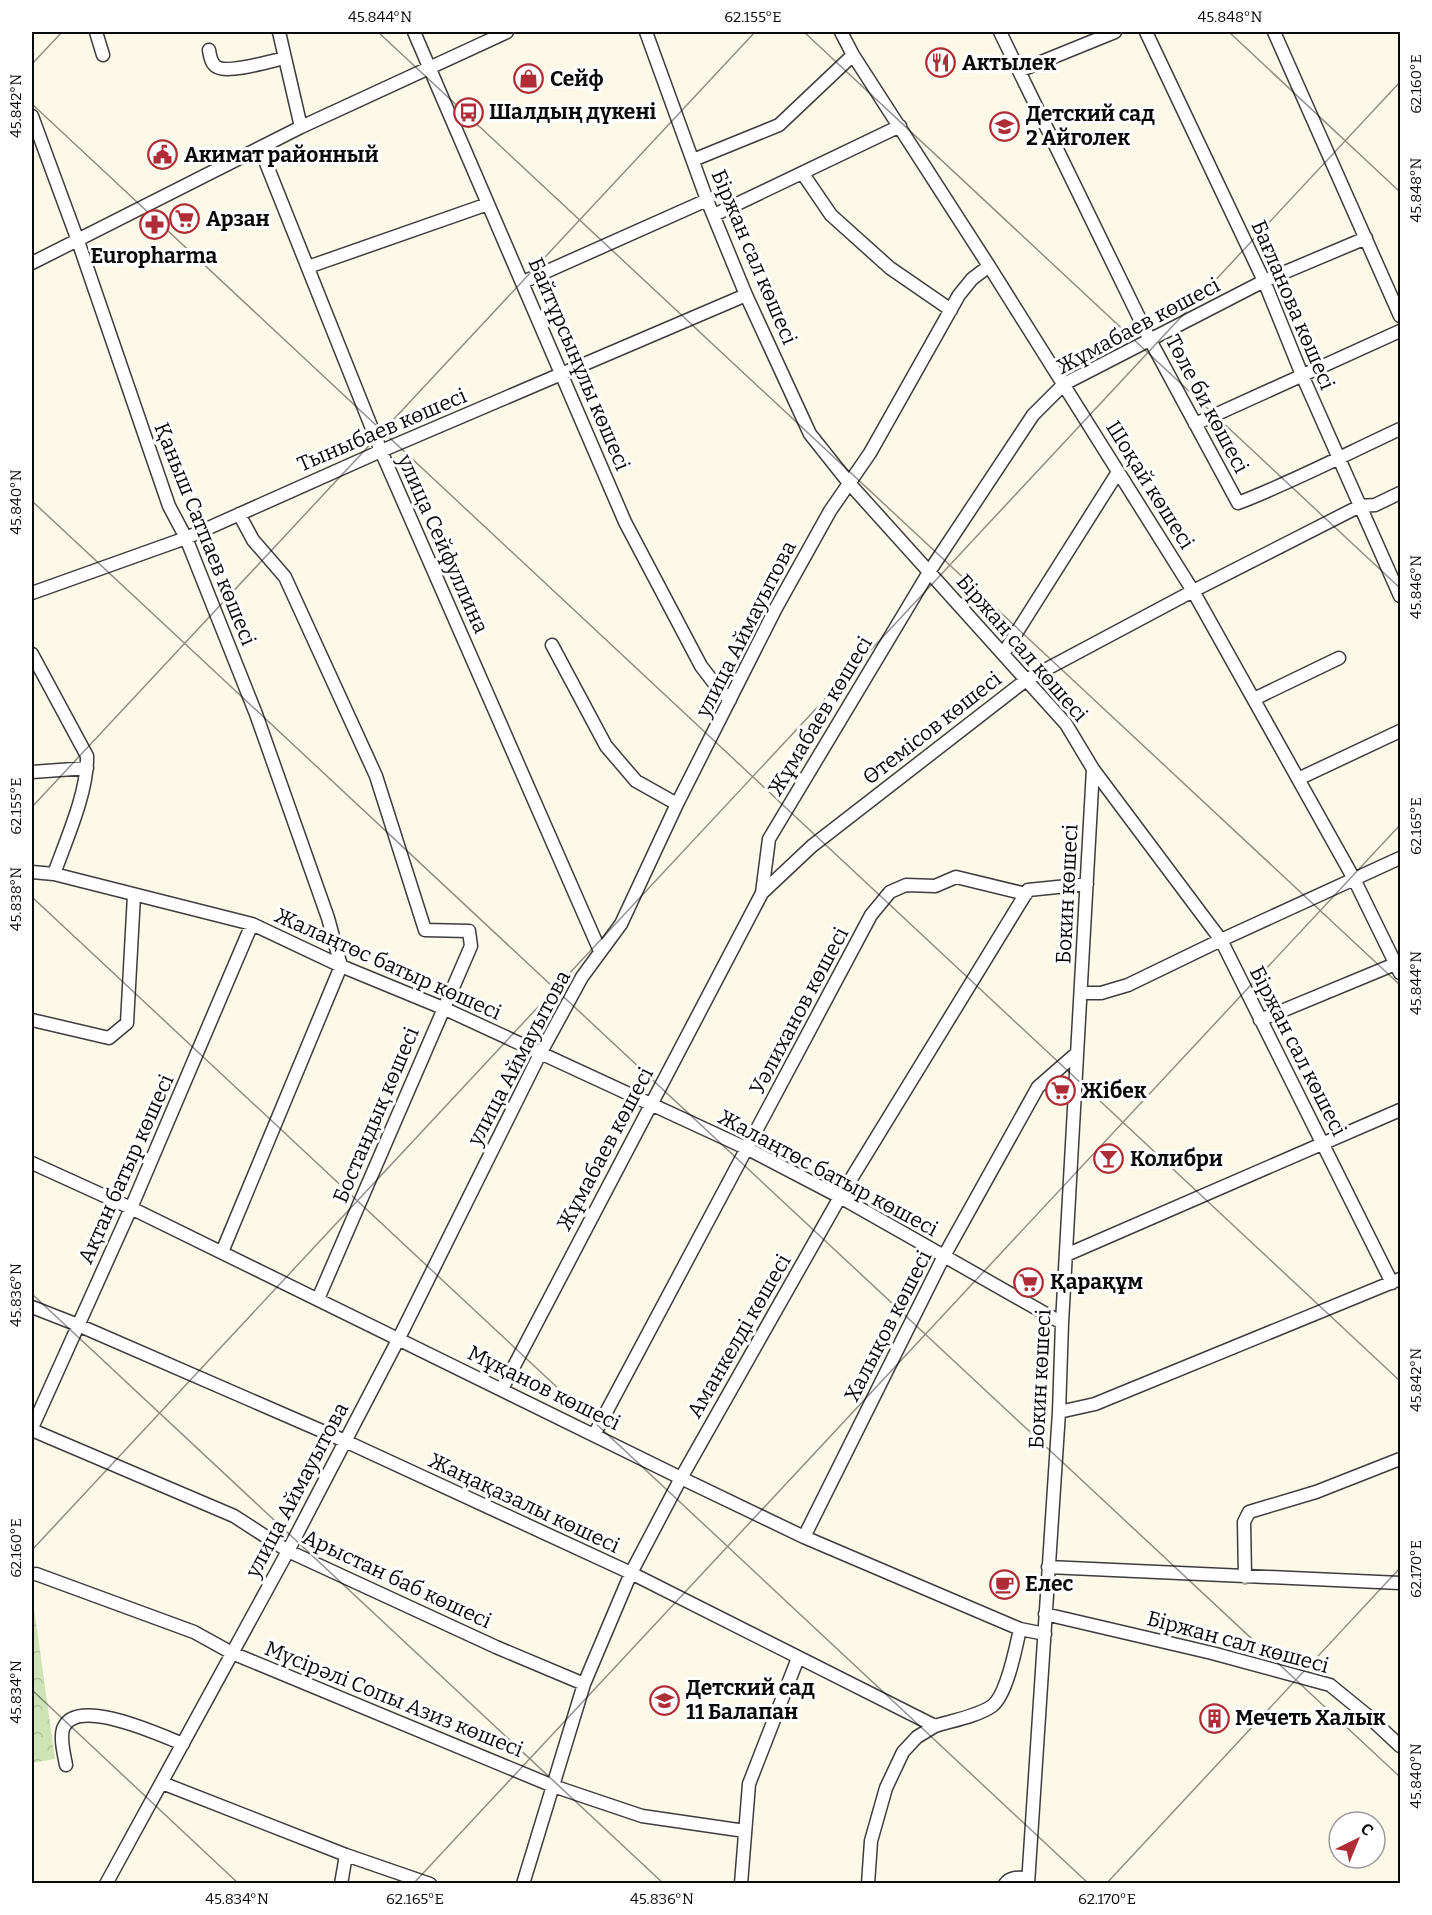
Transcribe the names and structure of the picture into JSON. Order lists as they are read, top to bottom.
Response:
{
  "streets": {
    "street": [
      "Біржан сал көшесі",
      "Бағланова көшесі",
      "Жұмабаев көшесі",
      "Байтұрсынұлы көшесі",
      "Төле би көшесі",
      "Тыныбаев көшесі",
      "Шоқай көшесі",
      "Қаныш Сатпаев көшесі",
      "улица Сейфуллина",
      "улица Аймауытова",
      "Өтемісов көшесі",
      "Бокин көшесі",
      "Жалаңтөс батыр көшесі",
      "Уәлиханов көшесі",
      "Бостандық көшесі",
      "Ақтан батыр көшесі",
      "Халықов көшесі",
      "Аманкелді көшесі",
      "Мұқанов көшесі",
      "Жаңақазалы көшесі",
      "Арыстан баб көшесі",
      "Мүсірәлі Сопы Азиз көшесі"
    ]
  },
  "crossings": [
    ["Біржан сал көшесі", "Жұмабаев көшесі"],
    ["Біржан сал көшесі", "Тыныбаев көшесі"],
    ["Біржан сал көшесі", "улица Аймауытова"],
    ["Біржан сал көшесі", "Өтемісов көшесі"],
    ["Біржан сал көшесі", "Бокин көшесі"],
    ["Бағланова көшесі", "Жұмабаев көшесі"],
    ["Бағланова көшесі", "Төле би көшесі"],
    ["Бағланова көшесі", "Өтемісов көшесі"],
    ["Жұмабаев көшесі", "Төле би көшесі"],
    ["Жұмабаев көшесі", "Шоқай көшесі"],
    ["Жұмабаев көшесі", "Өтемісов көшесі"],
    ["Жұмабаев көшесі", "Жалаңтөс батыр көшесі"],
    ["Жұмабаев көшесі", "Мұқанов көшесі"],
    ["Байтұрсынұлы көшесі", "Тыныбаев көшесі"],
    ["Байтұрсынұлы көшесі", "улица Аймауытова"],
    ["Тыныбаев көшесі", "Қаныш Сатпаев көшесі"],
    ["Тыныбаев көшесі", "улица Сейфуллина"],
    ["Тыныбаев көшесі", "Бостандық көшесі"],
    ["Шоқай көшесі", "улица Аймауытова"],
    ["Шоқай көшесі", "Өтемісов көшесі"],
    ["Қаныш Сатпаев көшесі", "Жалаңтөс батыр көшесі"],
    ["улица Сейфуллина", "улица Аймауытова"],
    ["улица Аймауытова", "Жалаңтөс батыр көшесі"],
    ["улица Аймауытова", "Мұқанов көшесі"],
    ["улица Аймауытова", "Жаңақазалы көшесі"],
    ["улица Аймауытова", "Арыстан баб көшесі"],
    ["улица Аймауытова", "Мүсірәлі Сопы Азиз көшесі"],
    ["Бокин көшесі", "Жалаңтөс батыр көшесі"],
    ["Бокин көшесі", "Халықов көшесі"],
    ["Бокин көшесі", "Мұқанов көшесі"],
    ["Жалаңтөс батыр көшесі", "Уәлиханов көшесі"],
    ["Жалаңтөс батыр көшесі", "Бостандық көшесі"],
    ["Жалаңтөс батыр көшесі", "Ақтан батыр көшесі"],
    ["Жалаңтөс батыр көшесі", "Халықов көшесі"],
    ["Жалаңтөс батыр көшесі", "Аманкелді көшесі"],
    ["Уәлиханов көшесі", "Аманкелді көшесі"],
    ["Уәлиханов көшесі", "Мұқанов көшесі"],
    ["Бостандық көшесі", "Мұқанов көшесі"],
    ["Ақтан батыр көшесі", "Мұқанов көшесі"],
    ["Ақтан батыр көшесі", "Жаңақазалы көшесі"],
    ["Ақтан батыр көшесі", "Арыстан баб көшесі"],
    ["Халықов көшесі", "Мұқанов көшесі"],
    ["Аманкелді көшесі", "Мұқанов көшесі"],
    ["Аманкелді көшесі", "Жаңақазалы көшесі"],
    ["Аманкелді көшесі", "Арыстан баб көшесі"],
    ["Аманкелді көшесі", "Мүсірәлі Сопы Азиз көшесі"]
  ],
  "places": {
    "restaurant": ["Актылек"],
    "shop": ["Сейф"],
    "bus stop": ["Шалдың дүкені"],
    "school or university": ["Детский сад 2 Айголек", "Детский сад 11 Балапан"],
    "public building": ["Акимат районный"],
    "supermarket": ["Арзан", "Жібек", "Қарақұм"],
    "pharmacy": ["Europharma"],
    "bar": ["Колибри"],
    "cafe": ["Елес"],
    "building": ["Мечеть Халык"]
  },
  "north": "top right",
  "coordinates": [
    "45.844°N",
    "62.155°E",
    "45.848°N",
    "62.160°E",
    "45.842°N",
    "45.840°N",
    "45.846°N",
    "62.165°E",
    "45.838°N",
    "45.836°N",
    "62.170°E",
    "45.834°N"
  ]
}
